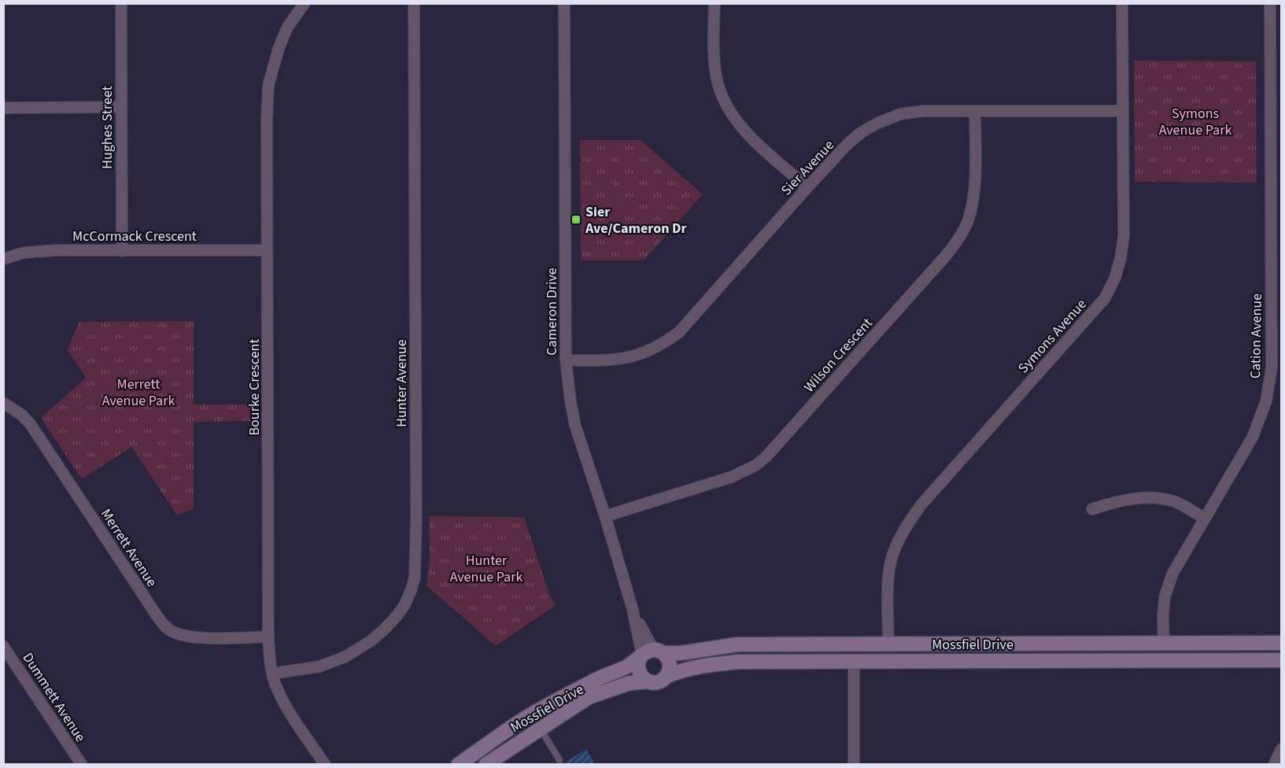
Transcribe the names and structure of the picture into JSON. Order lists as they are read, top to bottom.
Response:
{
  "streets": {
    "street": [
      "Hughes Street",
      "Sier Avenue",
      "McCormack Crescent",
      "Cameron Drive",
      "Symons Avenue",
      "Cation Avenue",
      "Wilson Crescent",
      "Hunter Avenue",
      "Bourke Crescent",
      "Merrett Avenue",
      "Mossfiel Drive",
      "Dummett Avenue"
    ]
  },
  "crossings": [
    ["Hughes Street", "McCormack Crescent"],
    ["Sier Avenue", "Cameron Drive"],
    ["Sier Avenue", "Symons Avenue"],
    ["Sier Avenue", "Wilson Crescent"],
    ["McCormack Crescent", "Bourke Crescent"],
    ["Cameron Drive", "Wilson Crescent"],
    ["Cameron Drive", "Mossfiel Drive"],
    ["Symons Avenue", "Mossfiel Drive"],
    ["Cation Avenue", "Mossfiel Drive"],
    ["Hunter Avenue", "Bourke Crescent"],
    ["Bourke Crescent", "Merrett Avenue"]
  ],
  "parks": ["Symons Avenue Park", "Merrett Avenue Park", "Hunter Avenue Park"],
  "places": {
    "transit": ["Sier Ave/Cameron Dr"]
  }
}
